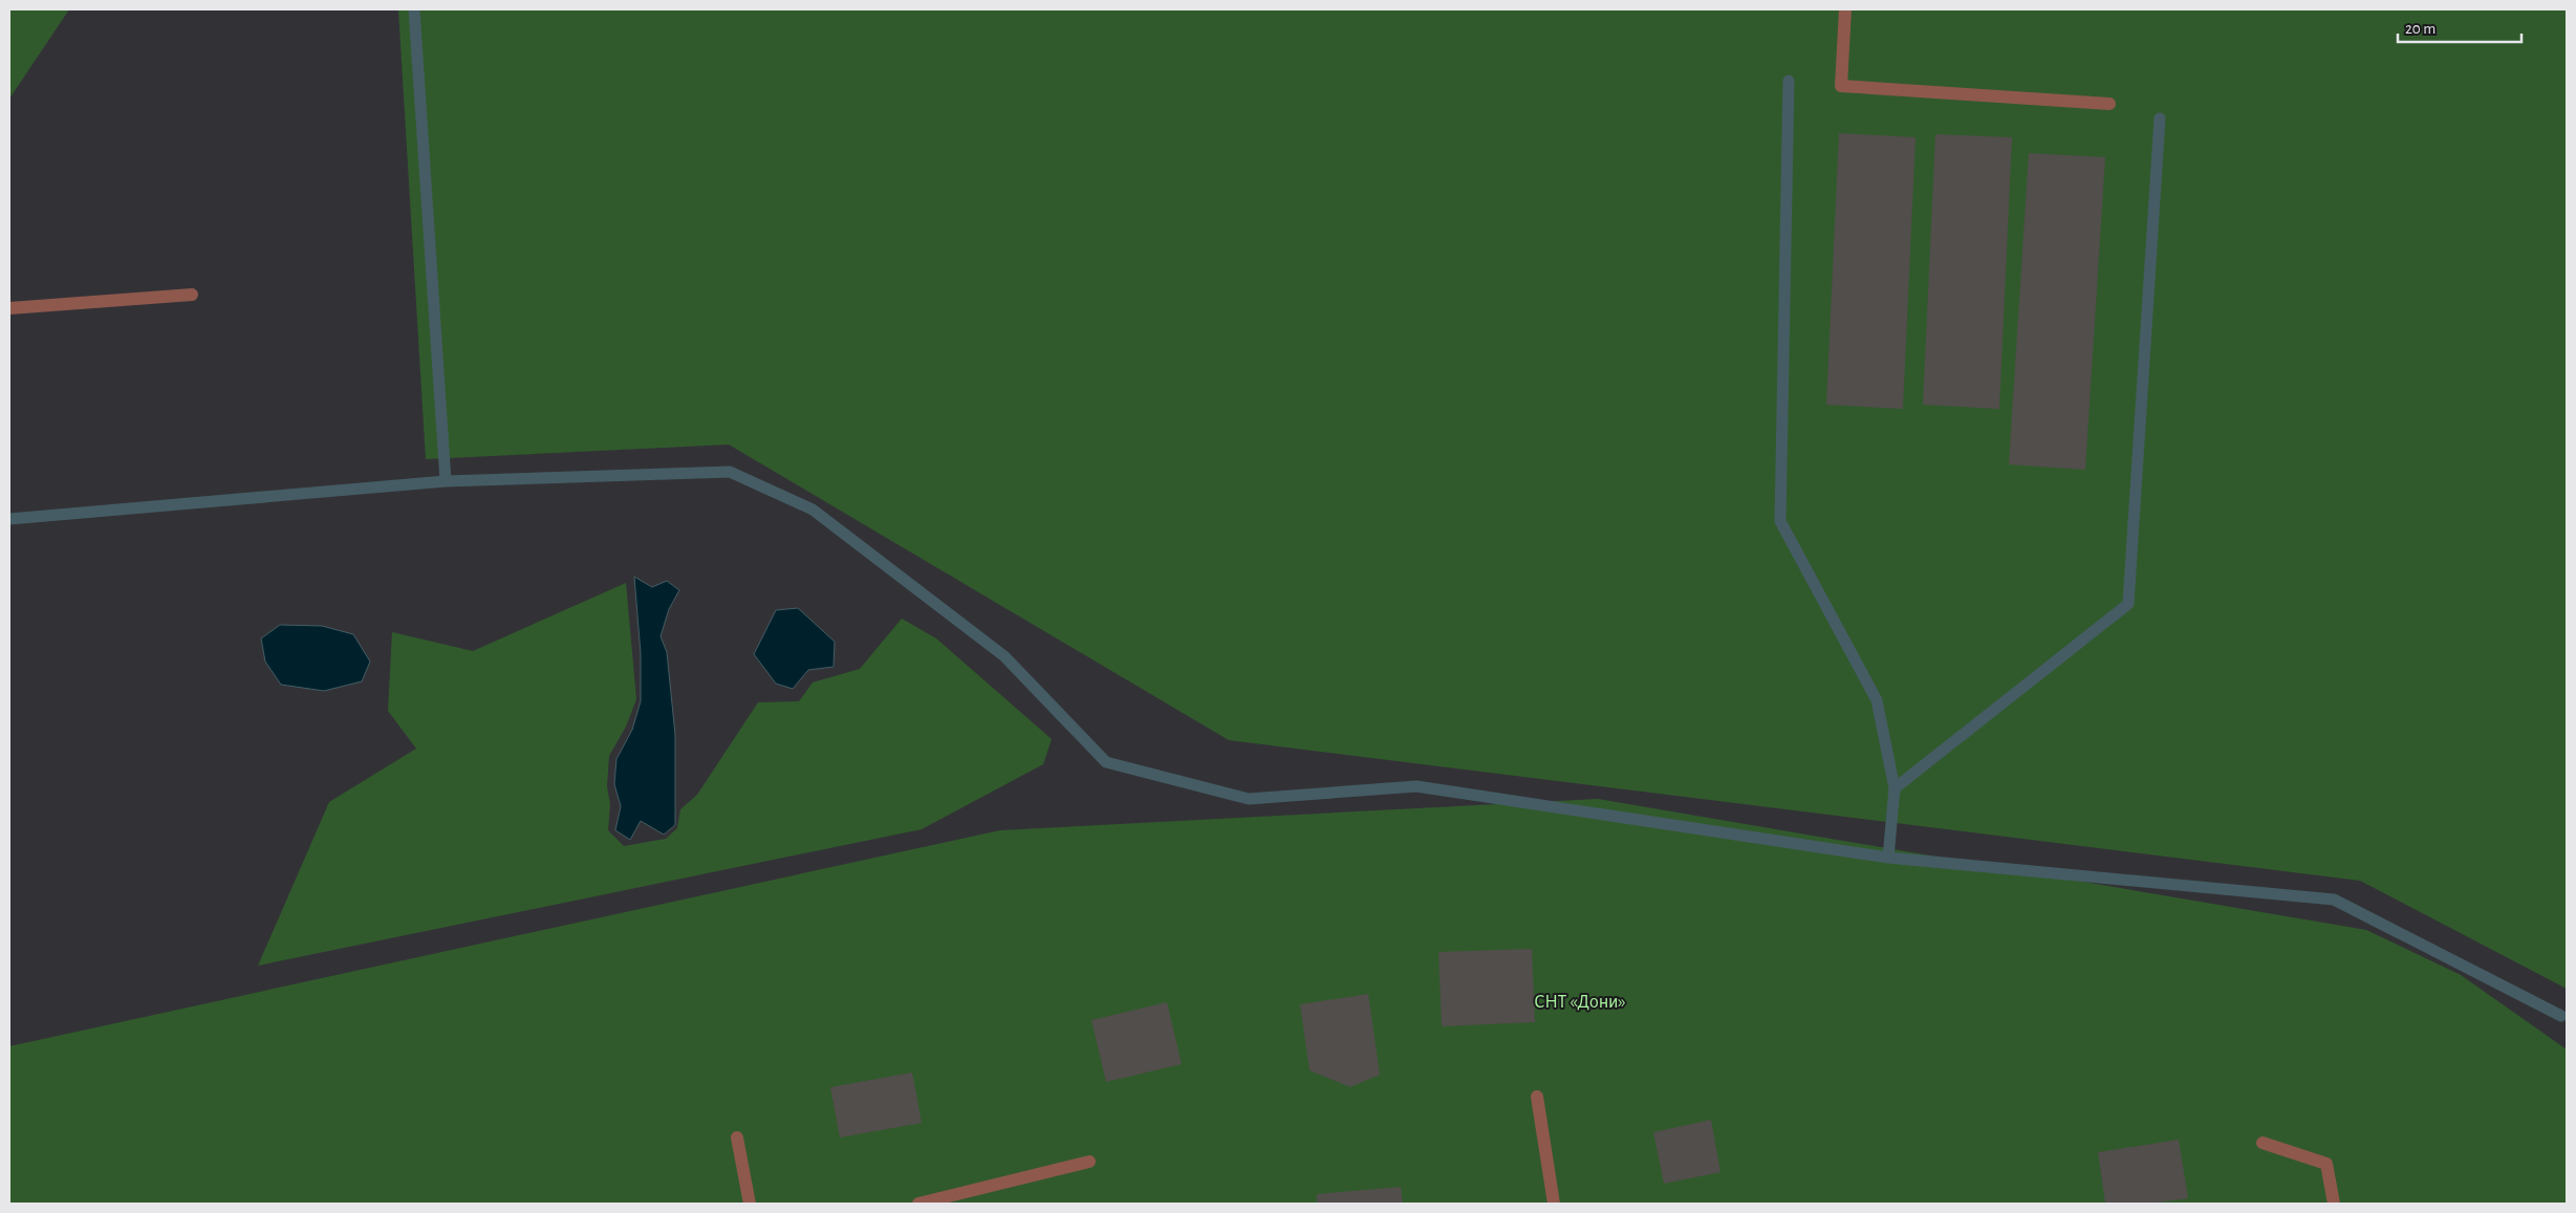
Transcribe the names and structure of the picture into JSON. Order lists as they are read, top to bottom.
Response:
{
  "parks": ["СНТ «Дони»"],
  "scale_bar": "20 m"
}
